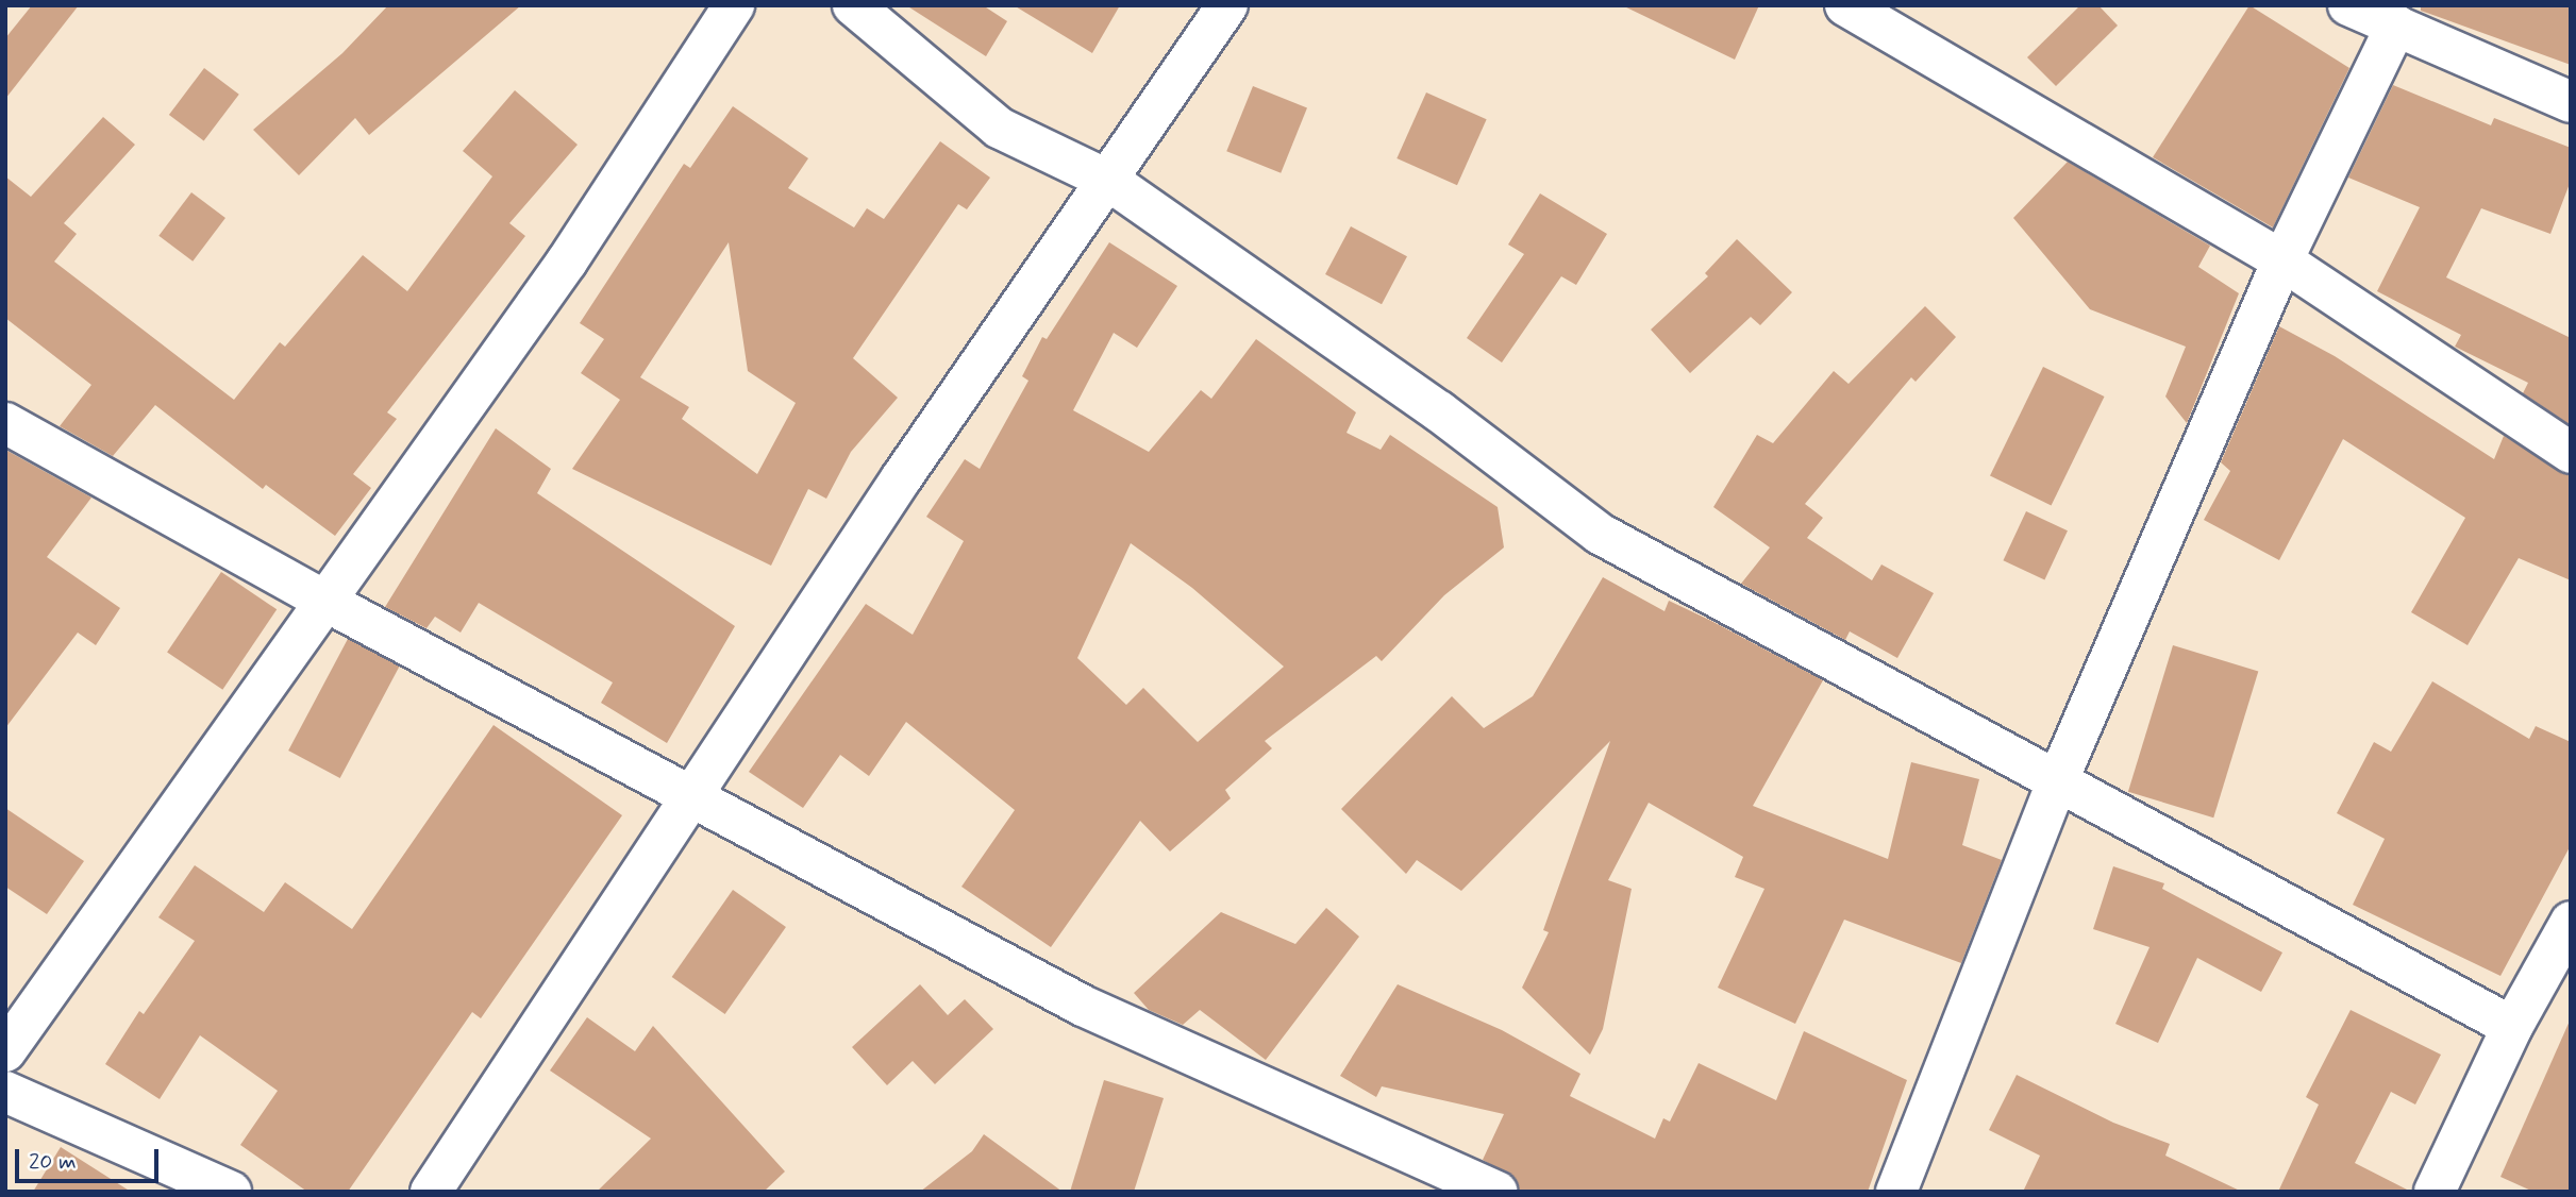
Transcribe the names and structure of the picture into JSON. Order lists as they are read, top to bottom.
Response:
{
  "scale_bar": "20 m"
}
